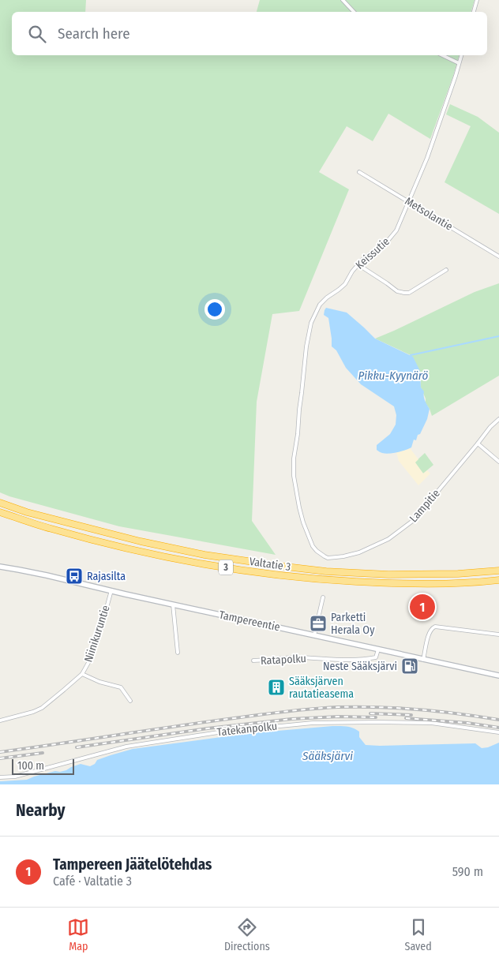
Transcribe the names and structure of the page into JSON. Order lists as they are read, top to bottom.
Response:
{
  "streets": {
    "highway": ["Valtatie 3", "3"],
    "main road": ["Tampereentie"],
    "street": [
      "Metsolantie",
      "Keissutie",
      "Lampitie",
      "Niinikuruntie",
      "Ratapolku",
      "Tatekanpolku"
    ]
  },
  "crossings": [
    ["Metsolantie", "Keissutie"],
    ["Keissutie", "Lampitie"],
    ["Tampereentie", "Niinikuruntie"],
    ["Tampereentie", "Ratapolku"]
  ],
  "water": ["Pikku-Kyynärö", "Sääksjärvi"],
  "places": {
    "bus stop": ["Rajasilta"],
    "office": ["Parketti Herala Oy"],
    "fuel station": ["Neste Sääksjärvi"],
    "building": ["Sääksjärven rautatieasema"]
  },
  "scale_bar": "100 m",
  "page": {
    "search": "Search here",
    "pins": "1",
    "scale": "100 m",
    "heading": "Nearby",
    "list": [
      {
        "mark": "1",
        "name": "Tampereen Jäätelötehdas",
        "note": "Café · Valtatie 3",
        "value": "590 m"
      }
    ],
    "nav": ["Map", "Directions", "Saved"]
  }
}
